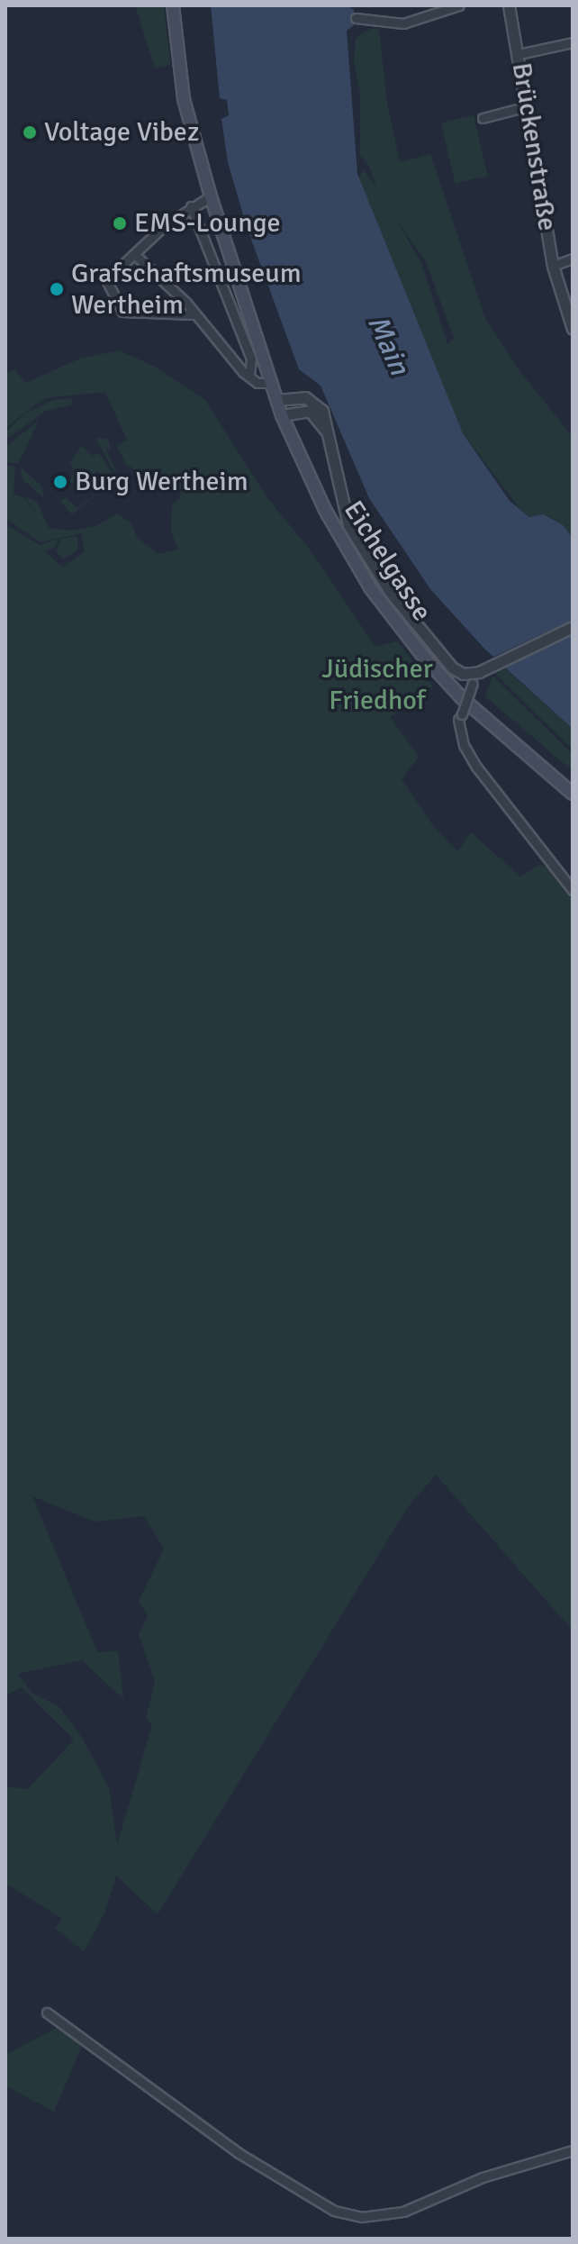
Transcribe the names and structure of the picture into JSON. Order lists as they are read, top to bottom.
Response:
{
  "streets": {
    "main road": ["Eichelgasse"],
    "street": ["Brückenstraße"]
  },
  "water": ["Main"],
  "parks": ["Jüdischer Friedhof"],
  "places": [
    "Voltage Vibez",
    "EMS-Lounge",
    "Grafschaftsmuseum Wertheim",
    "Burg Wertheim"
  ]
}
